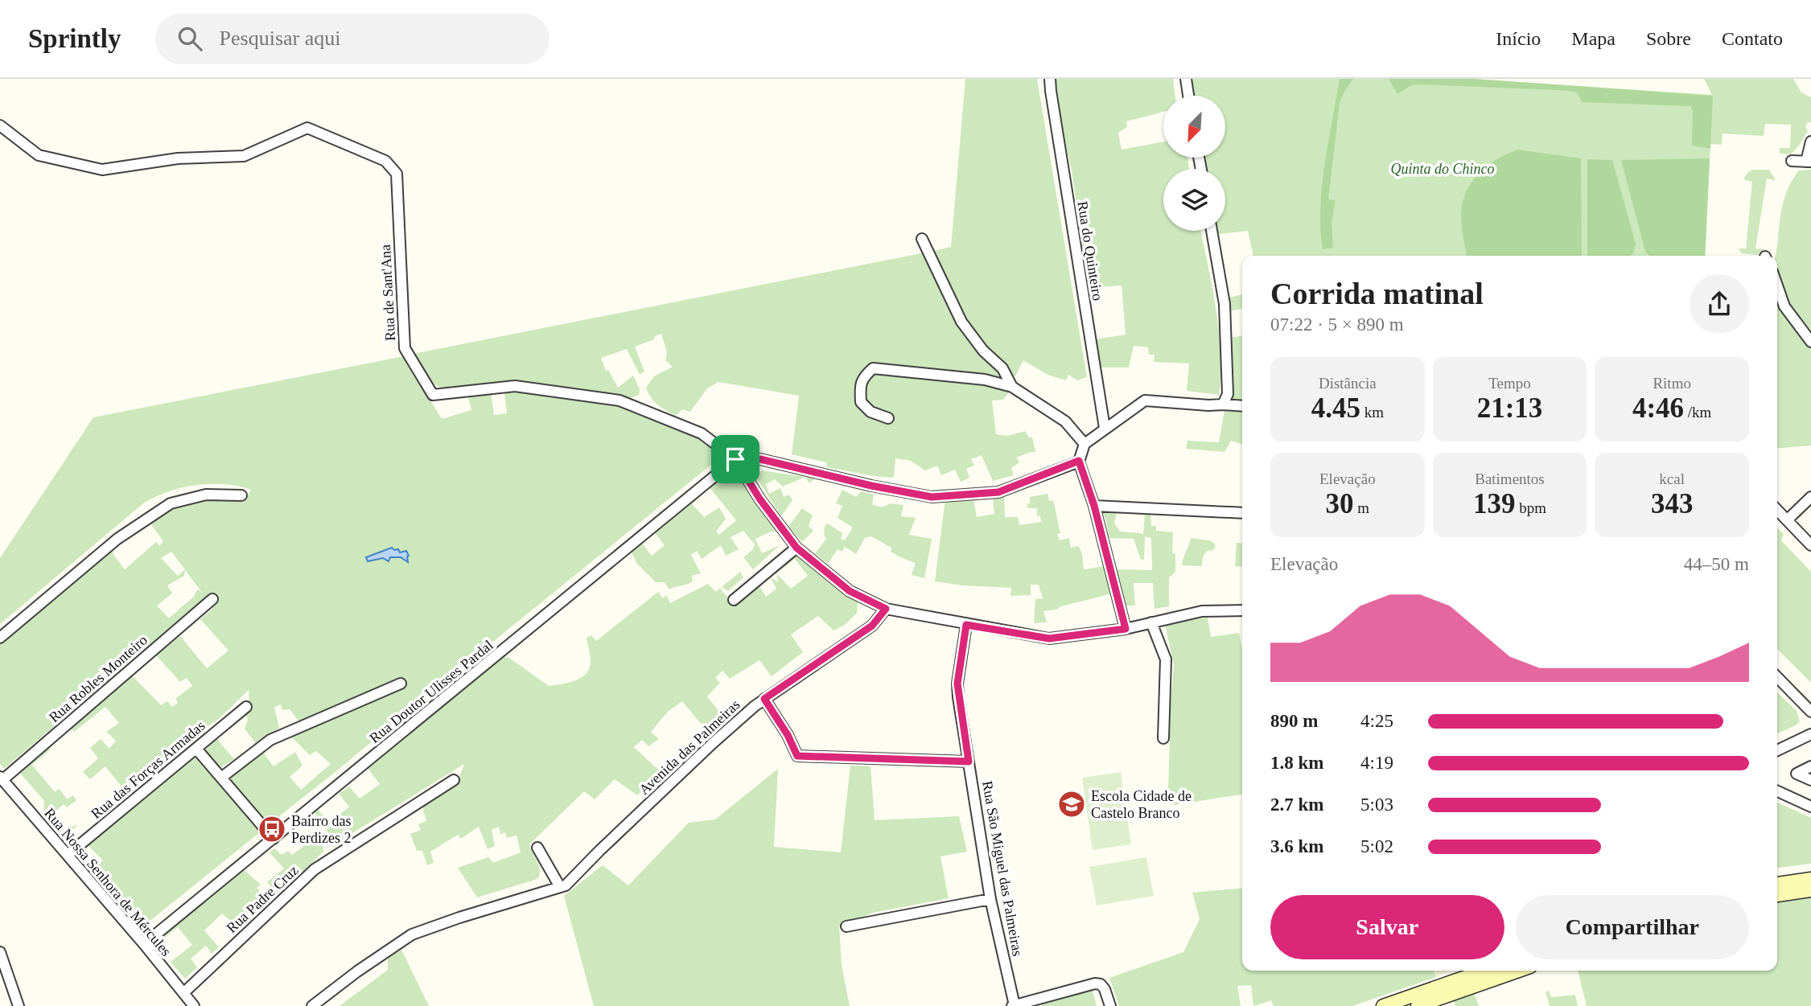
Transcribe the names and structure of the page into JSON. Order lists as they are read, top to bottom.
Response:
{
  "streets": {
    "street": [
      "Rua do Quinteiro",
      "Rua de Sant'Ana",
      "Rua Robles Monteiro",
      "Rua Doutor Ulisses Pardal",
      "Avenida das Palmeiras",
      "Rua das Forças Armadas",
      "Rua São Miguel das Palmeiras",
      "Rua Nossa Senhora de Mércules",
      "Rua Padre Cruz"
    ]
  },
  "crossings": [
    ["Rua de Sant'Ana", "Rua Doutor Ulisses Pardal"],
    ["Rua de Sant'Ana", "Avenida das Palmeiras"],
    ["Rua Robles Monteiro", "Rua Nossa Senhora de Mércules"],
    ["Rua Doutor Ulisses Pardal", "Rua Nossa Senhora de Mércules"],
    ["Rua das Forças Armadas", "Rua Nossa Senhora de Mércules"],
    ["Rua Nossa Senhora de Mércules", "Rua Padre Cruz"]
  ],
  "parks": ["Quinta do Chinco"],
  "places": {
    "school or university": ["Escola Cidade de Castelo Branco"],
    "bus stop": ["Bairro das Perdizes 2"]
  },
  "north": "bottom left",
  "page": {
    "header": "Sprintly",
    "search": "Pesquisar aqui",
    "nav": [
      "Início",
      "Mapa",
      "Sobre",
      "Contato"
    ],
    "heading": ["Corrida matinal", "07:22 · 5 × 890 m"],
    "stats": [
      ["Distância", "4.45 km"],
      ["Tempo", "21:13"],
      ["Ritmo", "4:46 /km"],
      ["Elevação", "30 m"],
      ["Batimentos", "139 bpm"],
      ["kcal", "343"]
    ],
    "chart": ["Elevação", "44–50 m"],
    "list": [
      {
        "name": "890 m",
        "note": "4:25"
      },
      {
        "name": "1.8 km",
        "note": "4:19"
      },
      {
        "name": "2.7 km",
        "note": "5:03"
      },
      {
        "name": "3.6 km",
        "note": "5:02"
      }
    ],
    "buttons": ["Salvar", "Compartilhar"]
  }
}
